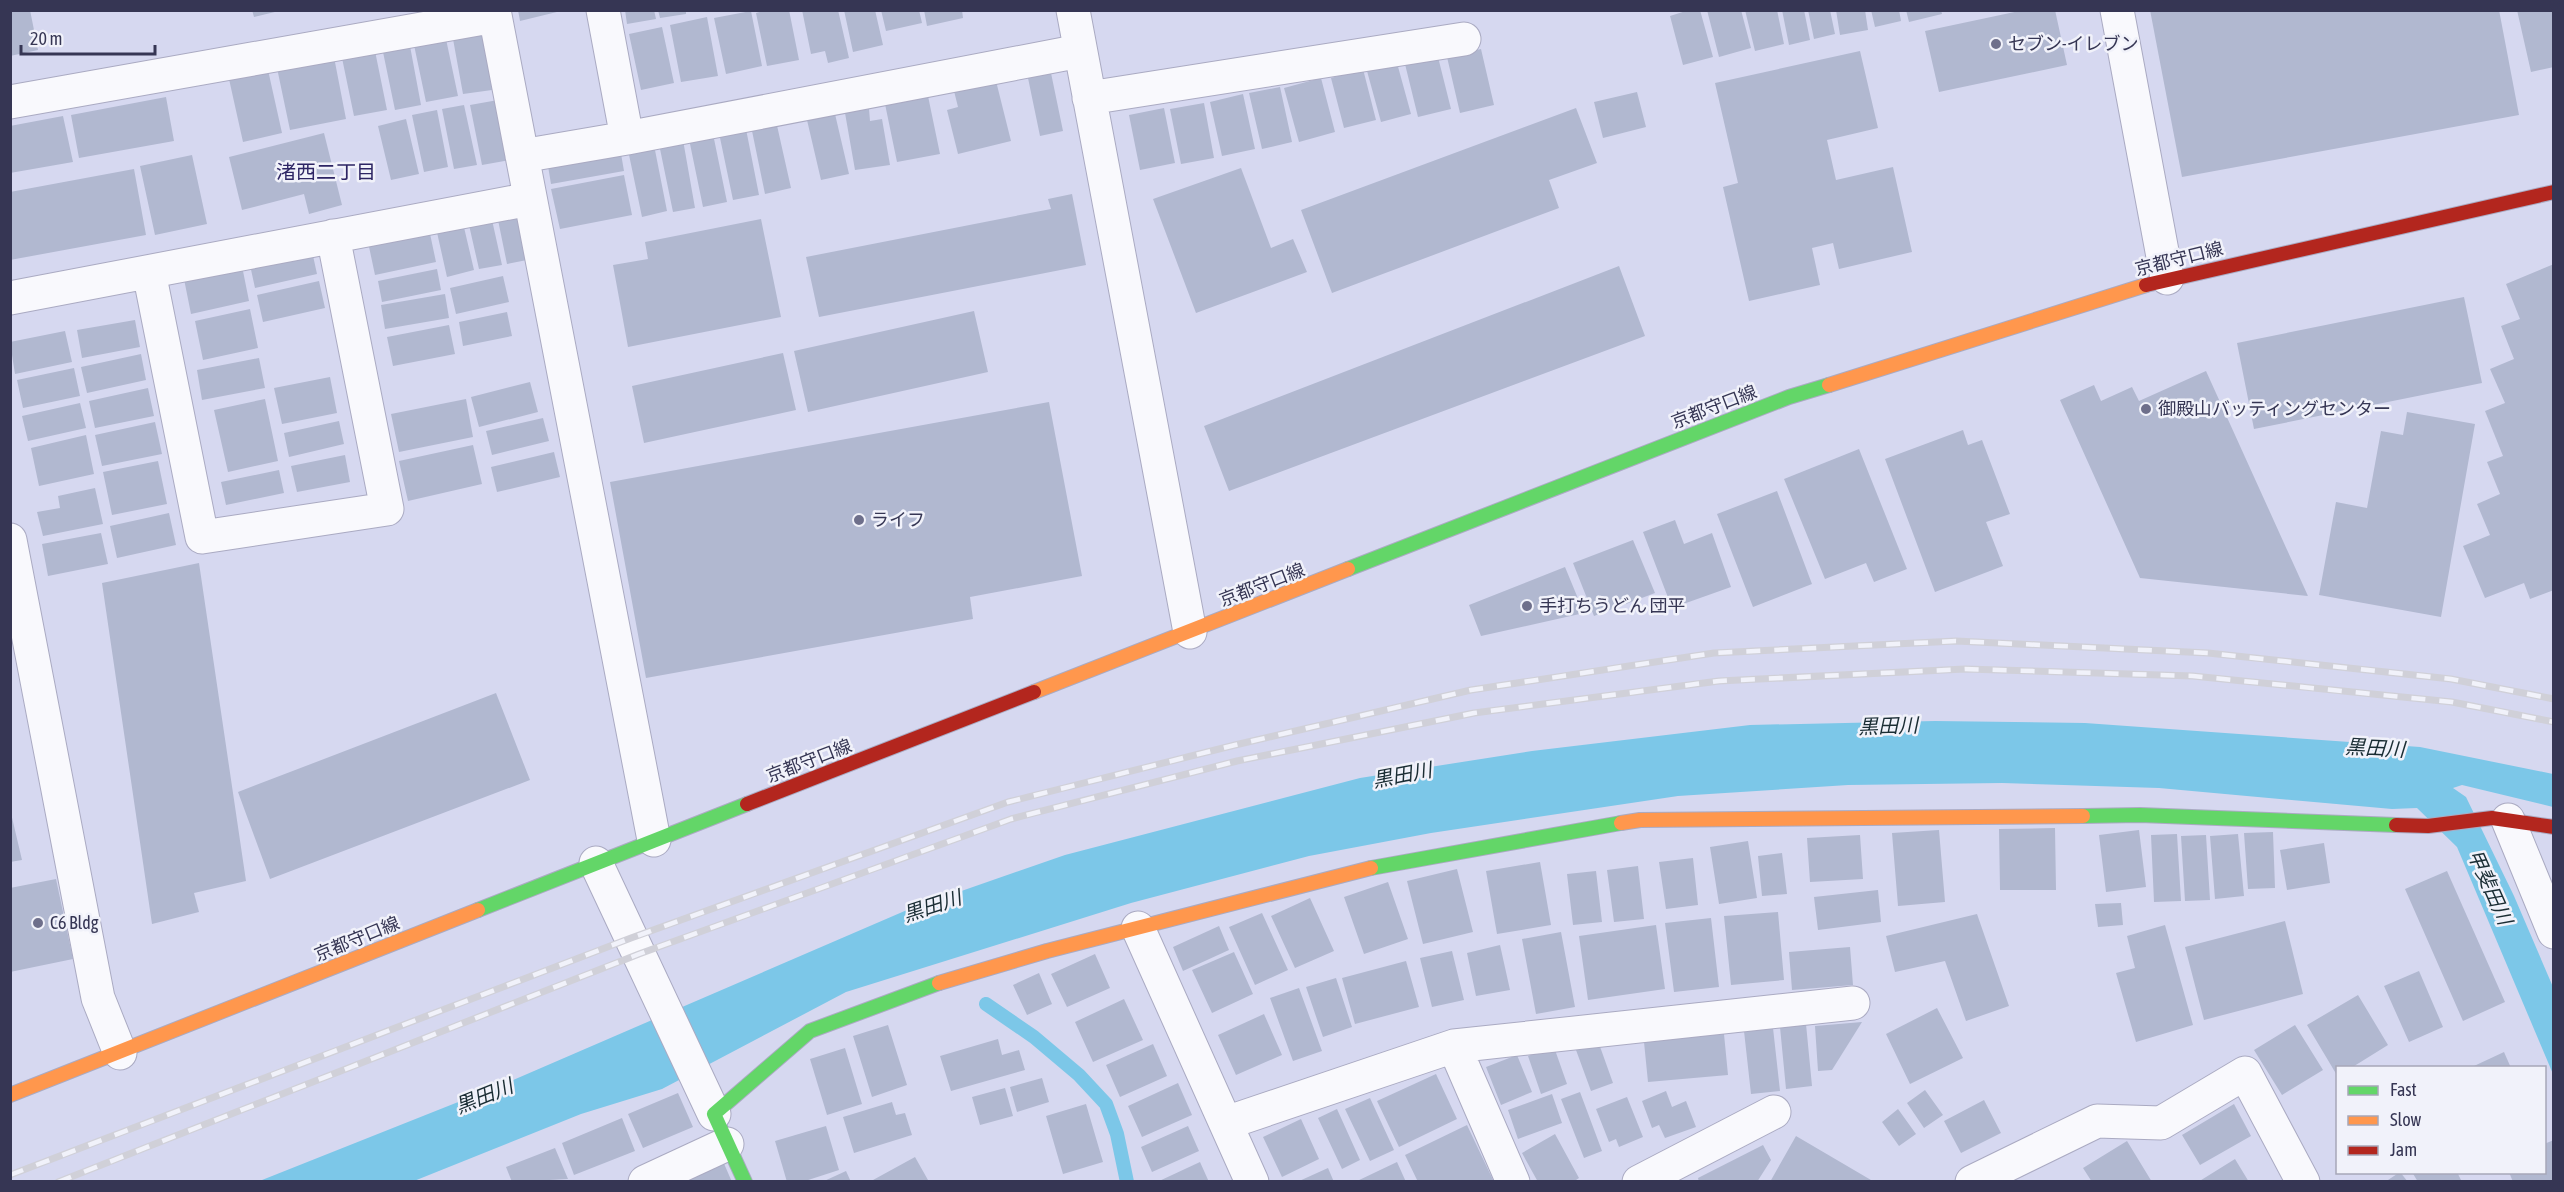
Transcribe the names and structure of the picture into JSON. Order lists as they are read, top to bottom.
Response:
{
  "streets": {
    "main road": ["京都守口線"]
  },
  "districts": ["渚西二丁目"],
  "water": ["黒田川", "甲斐田川"],
  "places": [
    "セブン-イレブン",
    "御殿山バッティングセンター",
    "ライフ",
    "手打ちうどん 団平",
    "C6 Bldg"
  ],
  "legend": ["Fast", "Slow", "Jam"],
  "scale_bar": "20 m"
}
